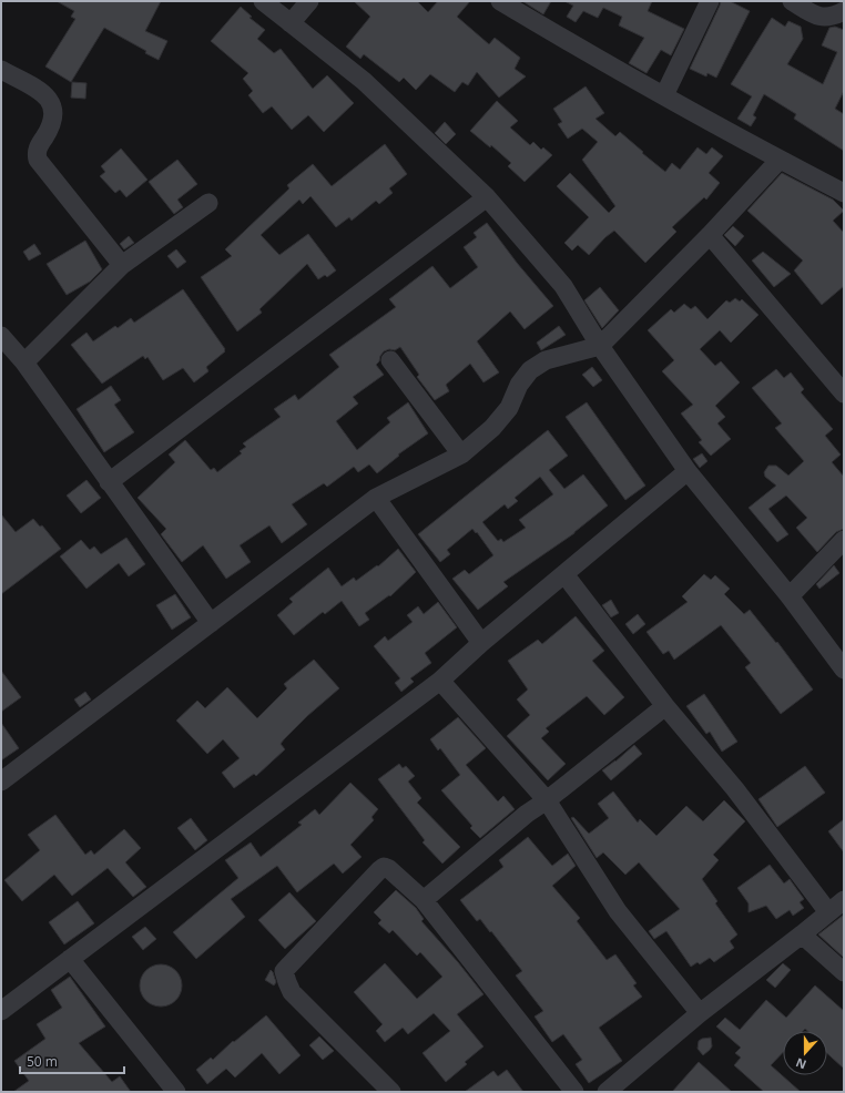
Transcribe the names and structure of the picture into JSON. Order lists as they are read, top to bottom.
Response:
{
  "scale_bar": "50 m",
  "north": "bottom"
}
